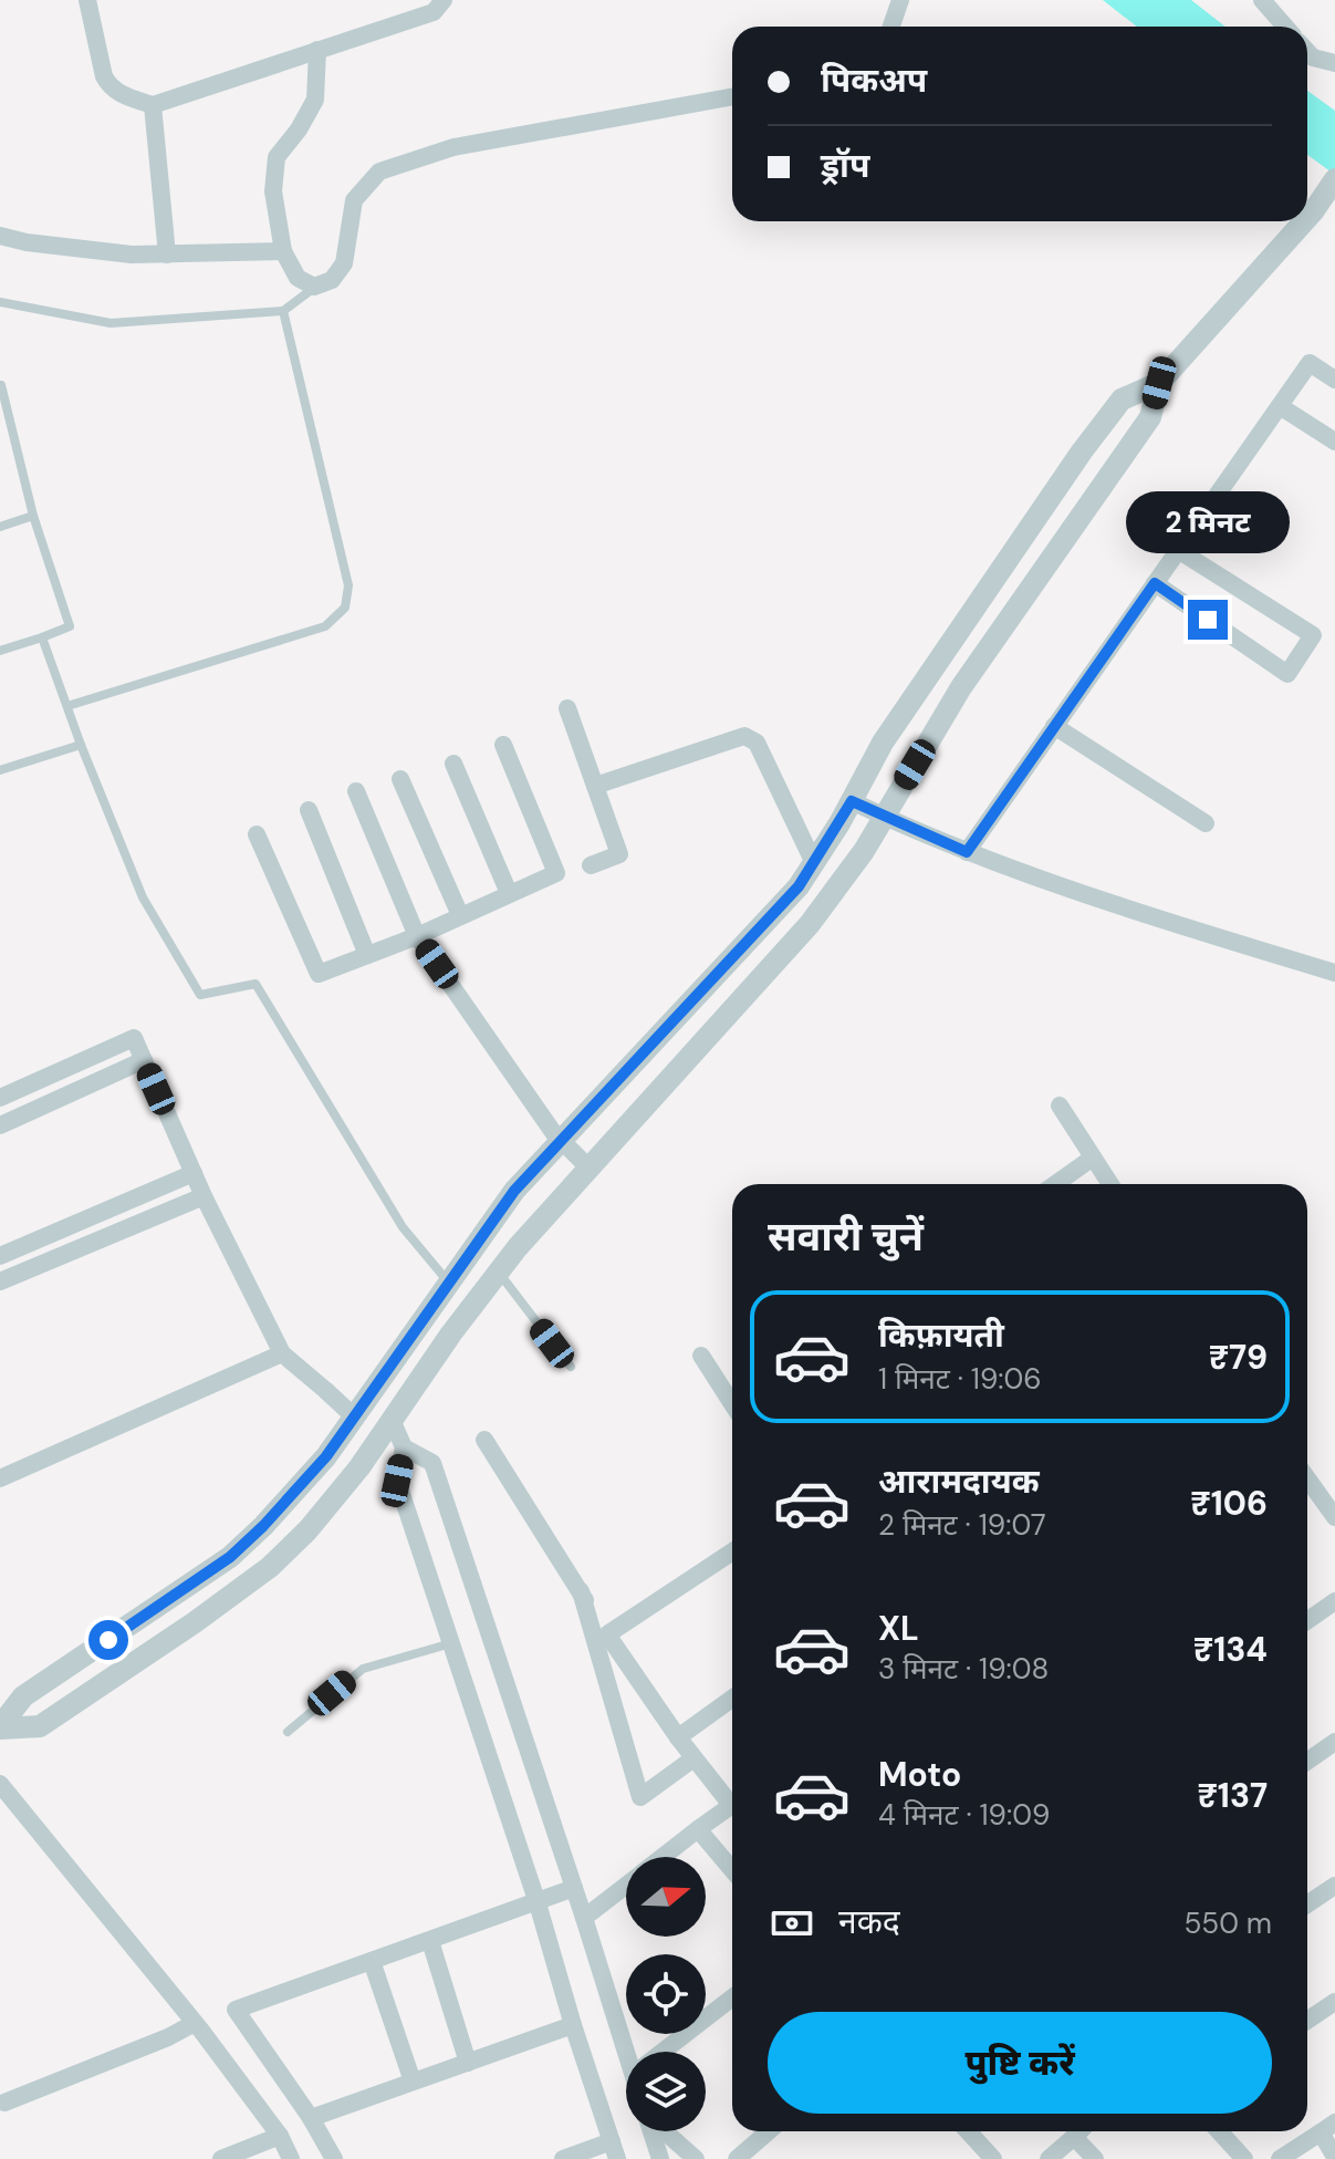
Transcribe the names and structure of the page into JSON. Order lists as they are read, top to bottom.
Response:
{
  "north": "right",
  "page": {
    "banner": ["पिकअप", "ड्रॉप"],
    "bubble": "2 मिनट",
    "heading": "सवारी चुनें",
    "list": [
      {
        "name": "किफ़ायती",
        "note": "1 मिनट · 19:06",
        "value": "₹79"
      },
      {
        "name": "आरामदायक",
        "note": "2 मिनट · 19:07",
        "value": "₹106"
      },
      {
        "name": "XL",
        "note": "3 मिनट · 19:08",
        "value": "₹134"
      },
      {
        "name": "Moto",
        "note": "4 मिनट · 19:09",
        "value": "₹137"
      }
    ],
    "pay": ["नकद", "550 m"],
    "buttons": "पुष्टि करें"
  }
}
